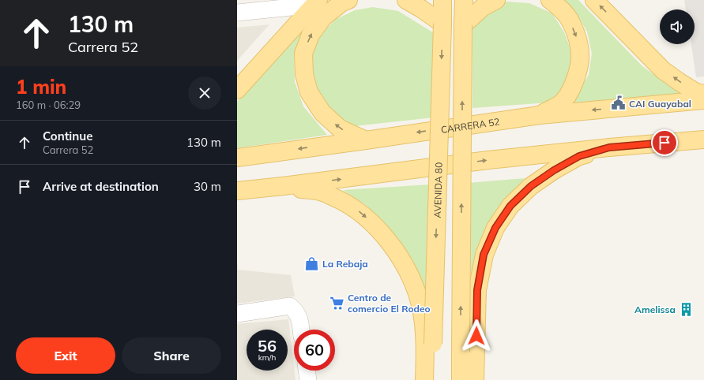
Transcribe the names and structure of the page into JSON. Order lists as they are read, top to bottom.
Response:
{
  "streets": {
    "main road": ["CARRERA 52", "AVENIDA 80"]
  },
  "places": {
    "public building": ["CAI Guayabal"],
    "shop": ["La Rebaja"],
    "supermarket": ["Centro de comercio El Rodeo"],
    "building": ["Amelissa"]
  },
  "page": {
    "turn": ["130 m", "Carrera 52"],
    "heading": ["1 min", "160 m · 06:29"],
    "list": [
      {
        "name": "Continue",
        "note": "Carrera 52",
        "value": "130 m"
      },
      {
        "name": "Arrive at destination",
        "value": "30 m"
      }
    ],
    "speed": "56 km/h",
    "limit": "60",
    "buttons": ["Exit", "Share"]
  }
}
